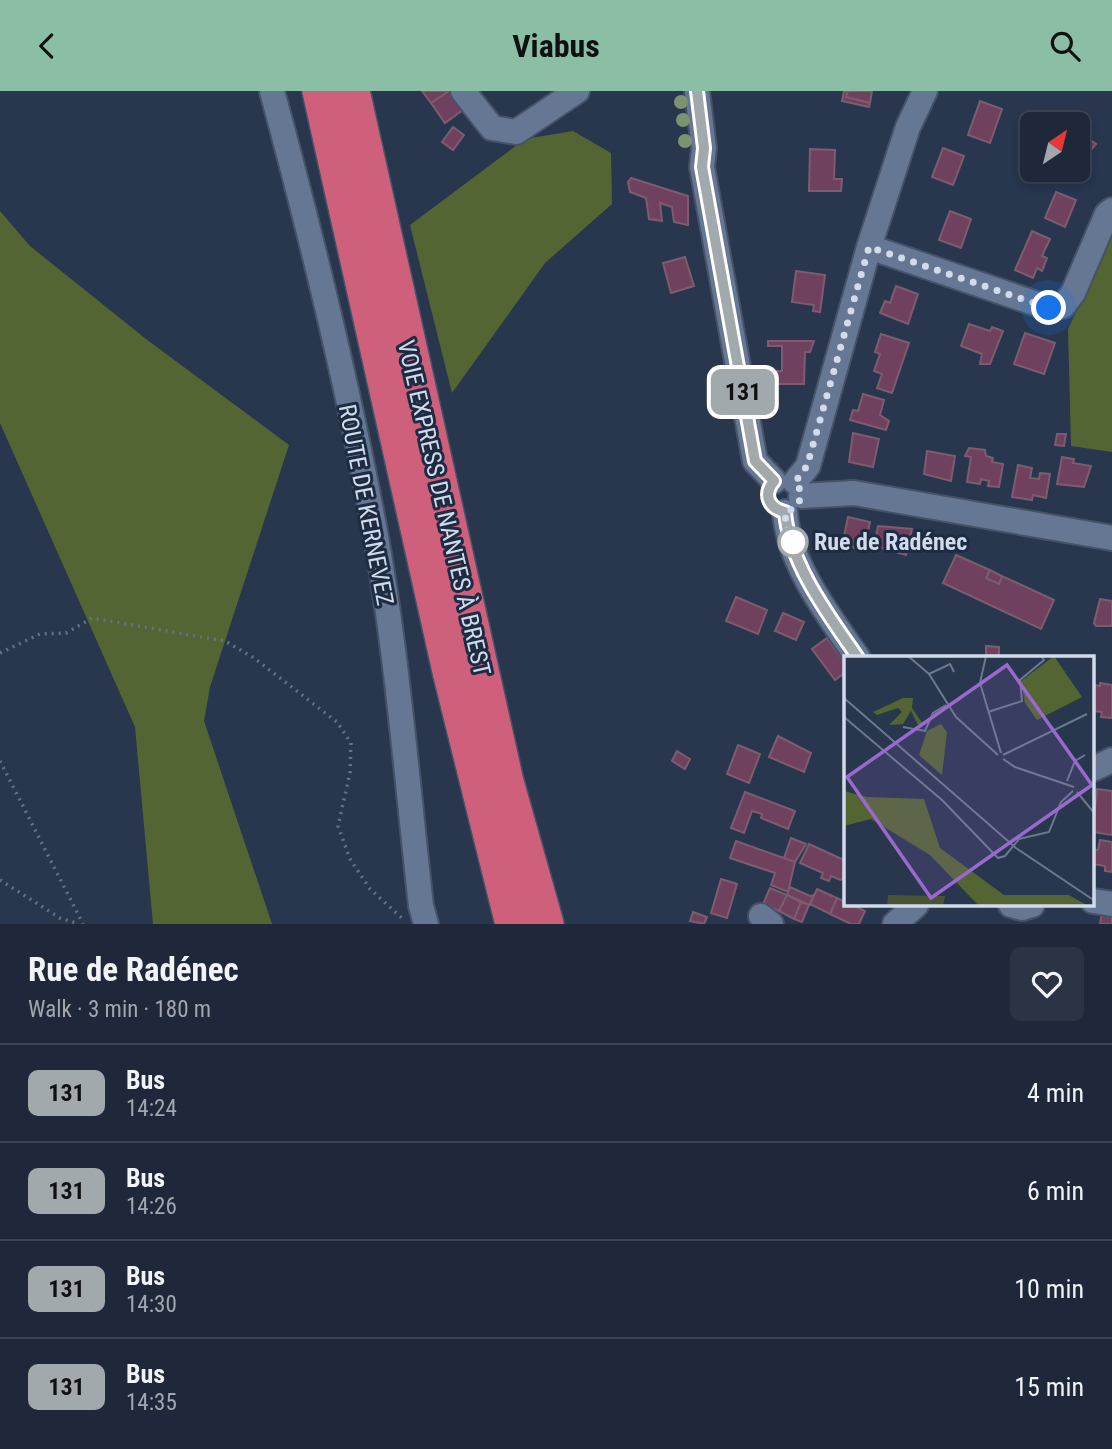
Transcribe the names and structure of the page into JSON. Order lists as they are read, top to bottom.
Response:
{
  "streets": {
    "highway": ["VOIE EXPRESS DE NANTES À BREST"],
    "street": ["ROUTE DE KERNEVEZ"]
  },
  "places": ["Rue de Radénec"],
  "lines": ["bus line 131"],
  "north": "top right",
  "page": {
    "header": "Viabus",
    "on_map": "131",
    "heading": ["Rue de Radénec", "Walk · 3 min · 180 m"],
    "list": [
      {
        "mark": "131",
        "name": "Bus",
        "note": "14:24",
        "value": "4 min"
      },
      {
        "mark": "131",
        "name": "Bus",
        "note": "14:26",
        "value": "6 min"
      },
      {
        "mark": "131",
        "name": "Bus",
        "note": "14:30",
        "value": "10 min"
      },
      {
        "mark": "131",
        "name": "Bus",
        "note": "14:35",
        "value": "15 min"
      }
    ]
  }
}
